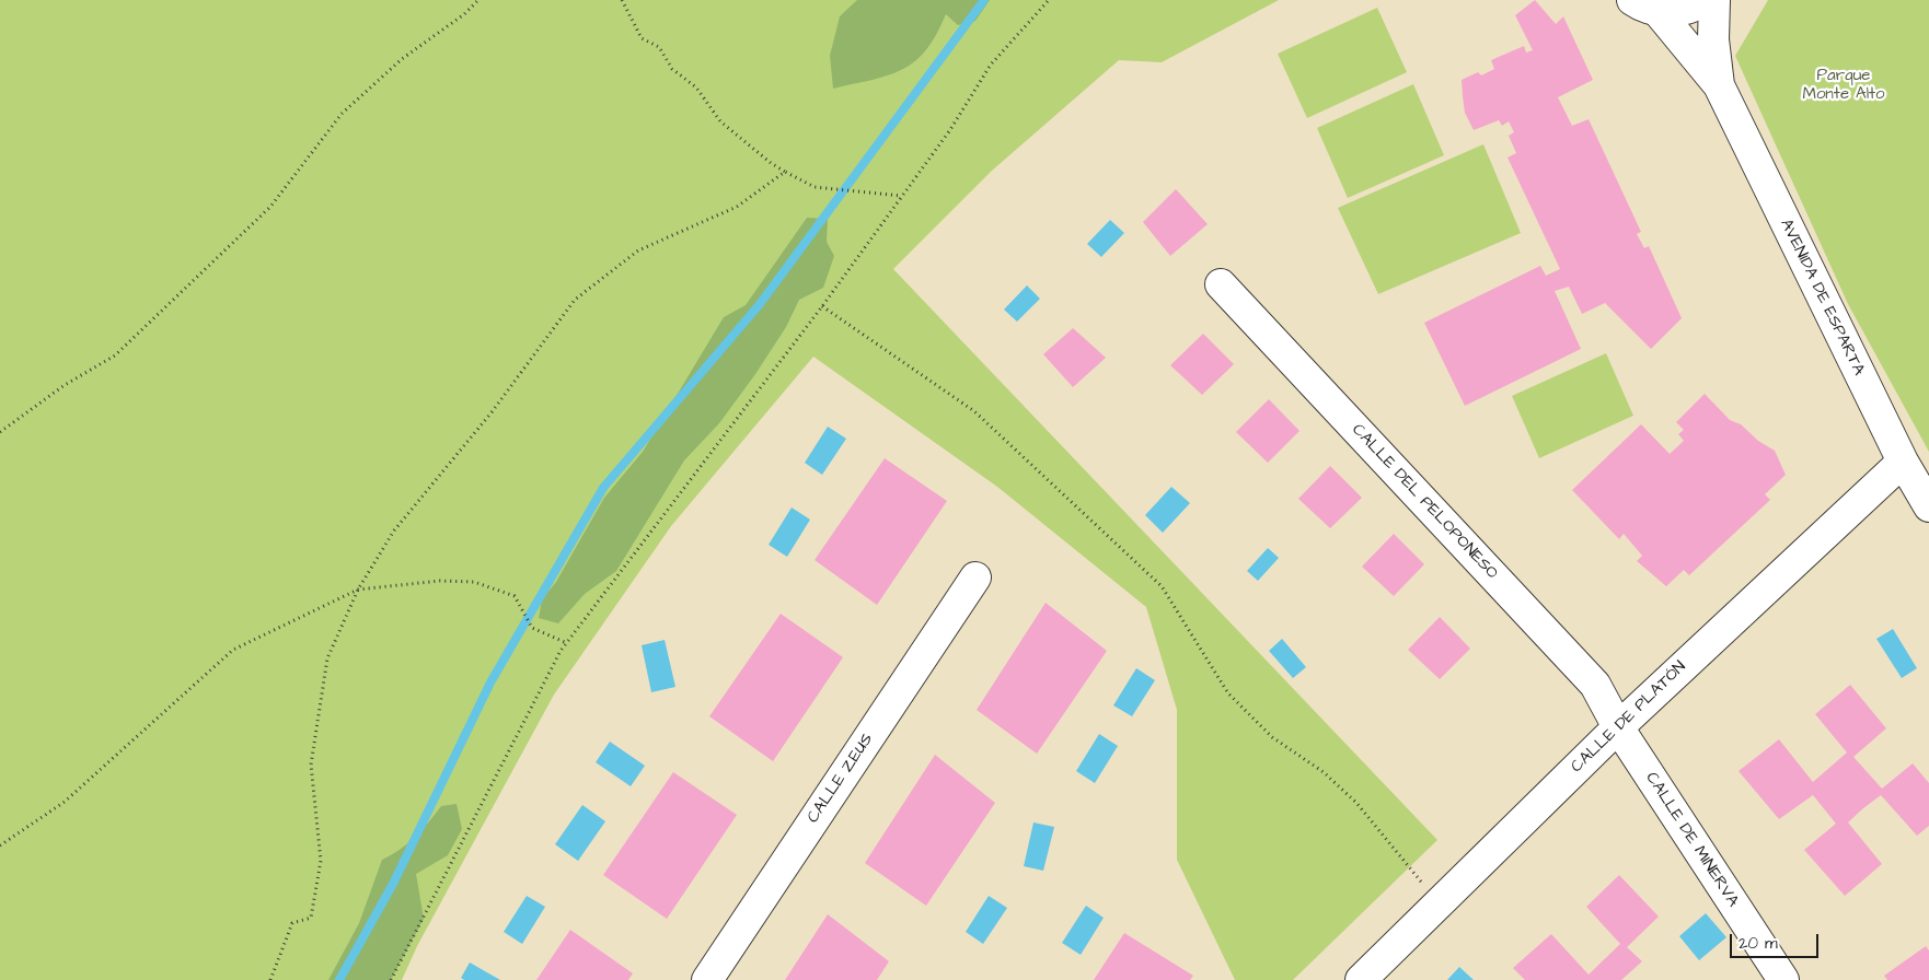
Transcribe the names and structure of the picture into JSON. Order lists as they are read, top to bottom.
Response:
{
  "streets": {
    "street": [
      "AVENIDA DE ESPARTA",
      "CALLE DEL PELOPONESO",
      "CALLE DE PLATÓN",
      "CALLE ZEUS",
      "CALLE DE MINERVA"
    ]
  },
  "crossings": [
    ["AVENIDA DE ESPARTA", "CALLE DE PLATÓN"],
    ["CALLE DEL PELOPONESO", "CALLE DE PLATÓN"],
    ["CALLE DEL PELOPONESO", "CALLE DE MINERVA"],
    ["CALLE DE PLATÓN", "CALLE DE MINERVA"]
  ],
  "parks": ["Parque Monte Alto"],
  "scale_bar": "20 m"
}
